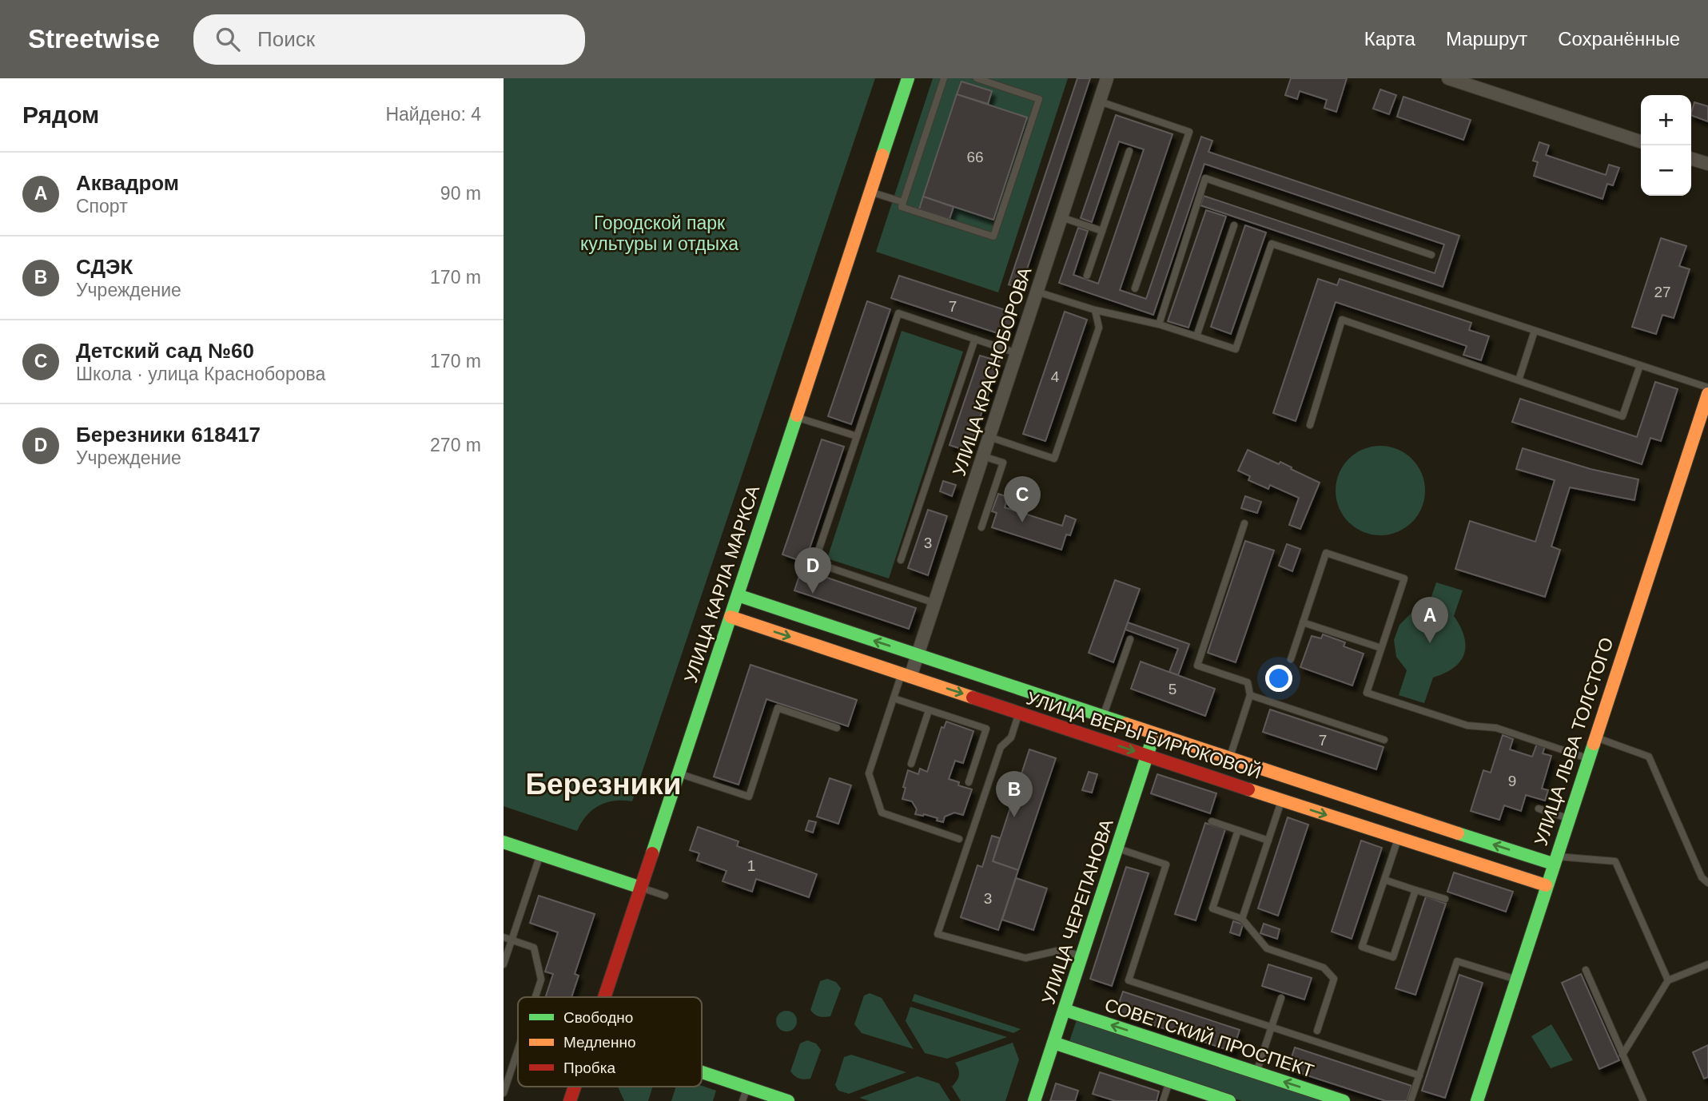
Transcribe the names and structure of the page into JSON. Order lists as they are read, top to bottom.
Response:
{
  "streets": {
    "street": [
      "УЛИЦА КРАСНОБОРОВА",
      "УЛИЦА КАРЛА МАРКСА",
      "УЛИЦА ВЕРЫ БИРЮКОВОЙ",
      "УЛИЦА ЛЬВА ТОЛСТОГО",
      "УЛИЦА ЧЕРЕПАНОВА",
      "СОВЕТСКИЙ ПРОСПЕКТ"
    ]
  },
  "crossings": [
    ["УЛИЦА КРАСНОБОРОВА", "УЛИЦА ВЕРЫ БИРЮКОВОЙ"],
    ["УЛИЦА КАРЛА МАРКСА", "УЛИЦА ВЕРЫ БИРЮКОВОЙ"],
    ["УЛИЦА ВЕРЫ БИРЮКОВОЙ", "УЛИЦА ЛЬВА ТОЛСТОГО"],
    ["УЛИЦА ВЕРЫ БИРЮКОВОЙ", "УЛИЦА ЧЕРЕПАНОВА"],
    ["УЛИЦА ЧЕРЕПАНОВА", "СОВЕТСКИЙ ПРОСПЕКТ"]
  ],
  "districts": ["Березники"],
  "parks": ["Городской парк культуры и отдыха"],
  "house_numbers": [
    "66",
    "27",
    "7",
    "4",
    "3",
    "5",
    "7",
    "9",
    "1",
    "3"
  ],
  "legend": ["Свободно", "Медленно", "Пробка"],
  "page": {
    "header": "Streetwise",
    "search": "Поиск",
    "nav": ["Карта", "Маршрут", "Сохранённые"],
    "heading": ["Рядом", "Найдено: 4"],
    "map_buttons": ["+", "−"],
    "list": [
      {
        "mark": "A",
        "name": "Аквадром",
        "note": "Спорт",
        "value": "90 m"
      },
      {
        "mark": "B",
        "name": "СДЭК",
        "note": "Учреждение",
        "value": "170 m"
      },
      {
        "mark": "C",
        "name": "Детский сад №60",
        "note": "Школа · улица Красноборова",
        "value": "170 m"
      },
      {
        "mark": "D",
        "name": "Березники 618417",
        "note": "Учреждение",
        "value": "270 m"
      }
    ],
    "pins": [
      "C",
      "D",
      "A",
      "B"
    ]
  }
}
